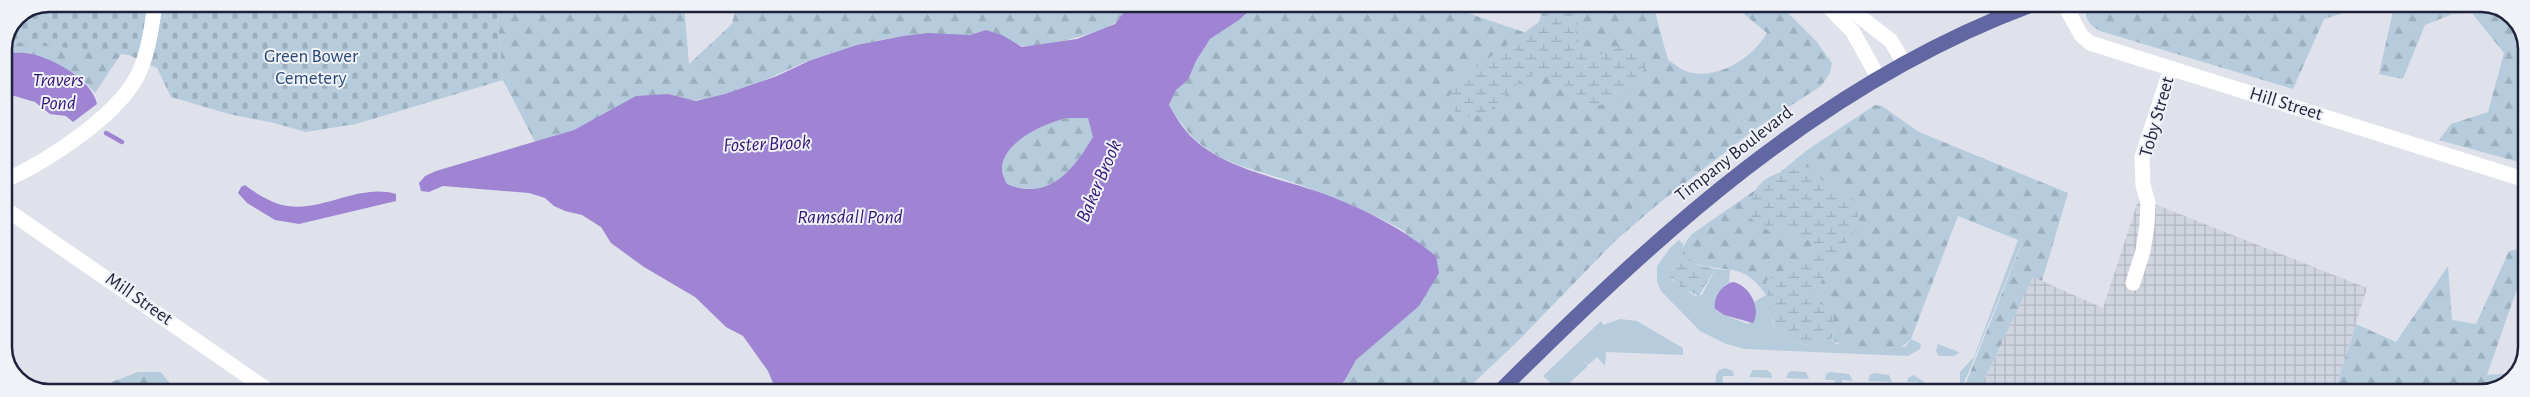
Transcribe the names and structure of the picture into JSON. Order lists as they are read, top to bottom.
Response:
{
  "streets": {
    "main road": ["Timpany Boulevard"],
    "street": ["Hill Street", "Toby Street", "Mill Street"]
  },
  "crossings": [
    ["Hill Street", "Toby Street"]
  ],
  "water": [
    "Travers Pond",
    "Foster Brook",
    "Baker Brook",
    "Ramsdall Pond"
  ],
  "parks": ["Green Bower Cemetery"]
}
